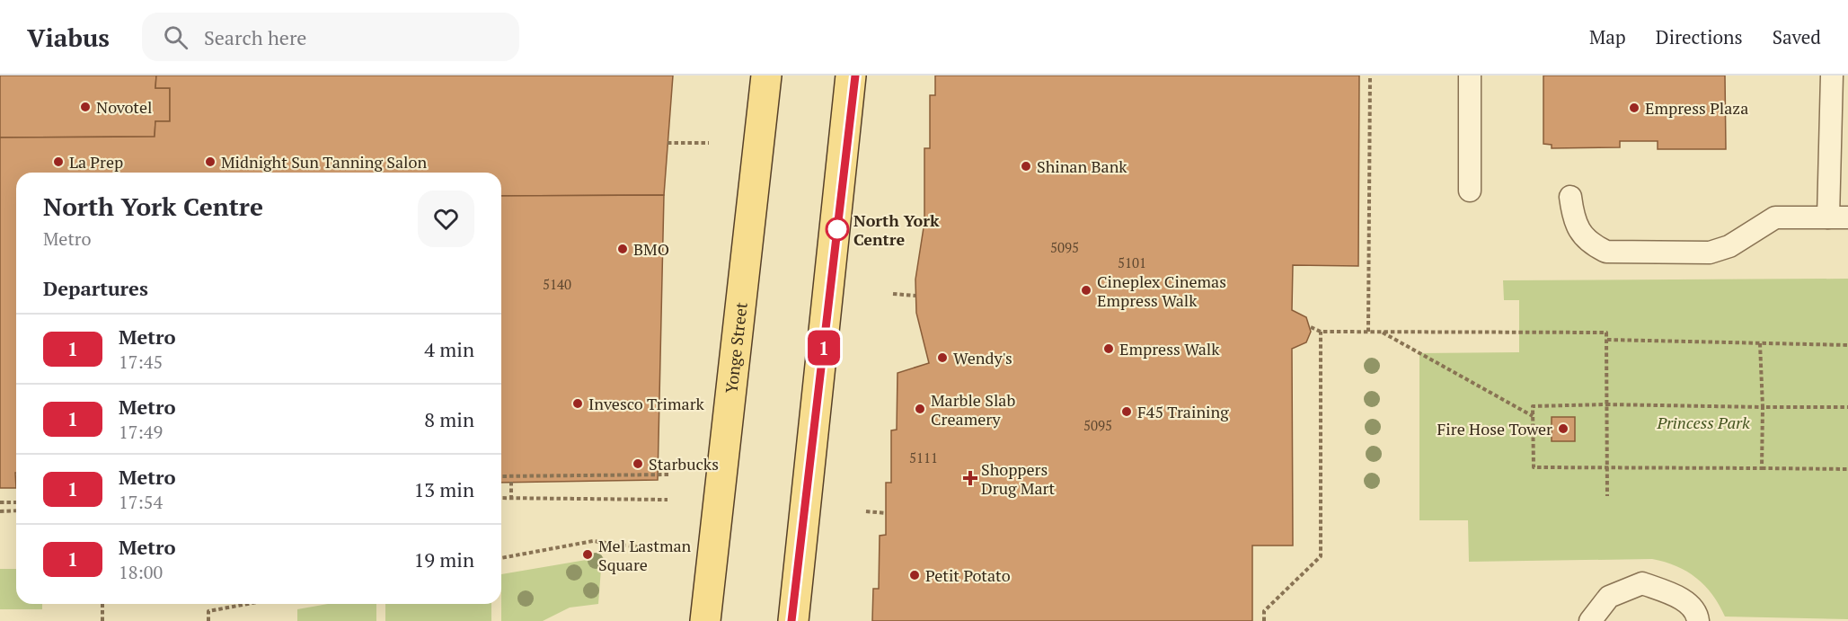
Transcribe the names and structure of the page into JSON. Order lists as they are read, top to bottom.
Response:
{
  "streets": {
    "main road": ["Yonge Street"]
  },
  "parks": ["Princess Park"],
  "places": {
    "other": [
      "Novotel",
      "Empress Plaza",
      "La Prep",
      "Midnight Sun Tanning Salon",
      "Shinan Bank",
      "North York Centre",
      "BMO",
      "Cineplex Cinemas Empress Walk",
      "Empress Walk",
      "Wendy's",
      "Invesco Trimark",
      "Marble Slab Creamery",
      "F45 Training",
      "Fire Hose Tower",
      "Starbucks",
      "Mel Lastman Square",
      "Petit Potato"
    ],
    "health": ["Shoppers Drug Mart"]
  },
  "lines": ["metro line 1"],
  "house_numbers": [
    "5095",
    "5101",
    "5140",
    "5095",
    "5111"
  ],
  "page": {
    "header": "Viabus",
    "search": "Search here",
    "nav": ["Map", "Directions", "Saved"],
    "on_map": "1",
    "heading": [
      ["North York Centre", "Metro"],
      "Departures"
    ],
    "list": [
      {
        "mark": "1",
        "name": "Metro",
        "note": "17:45",
        "value": "4 min"
      },
      {
        "mark": "1",
        "name": "Metro",
        "note": "17:49",
        "value": "8 min"
      },
      {
        "mark": "1",
        "name": "Metro",
        "note": "17:54",
        "value": "13 min"
      },
      {
        "mark": "1",
        "name": "Metro",
        "note": "18:00",
        "value": "19 min"
      }
    ]
  }
}
